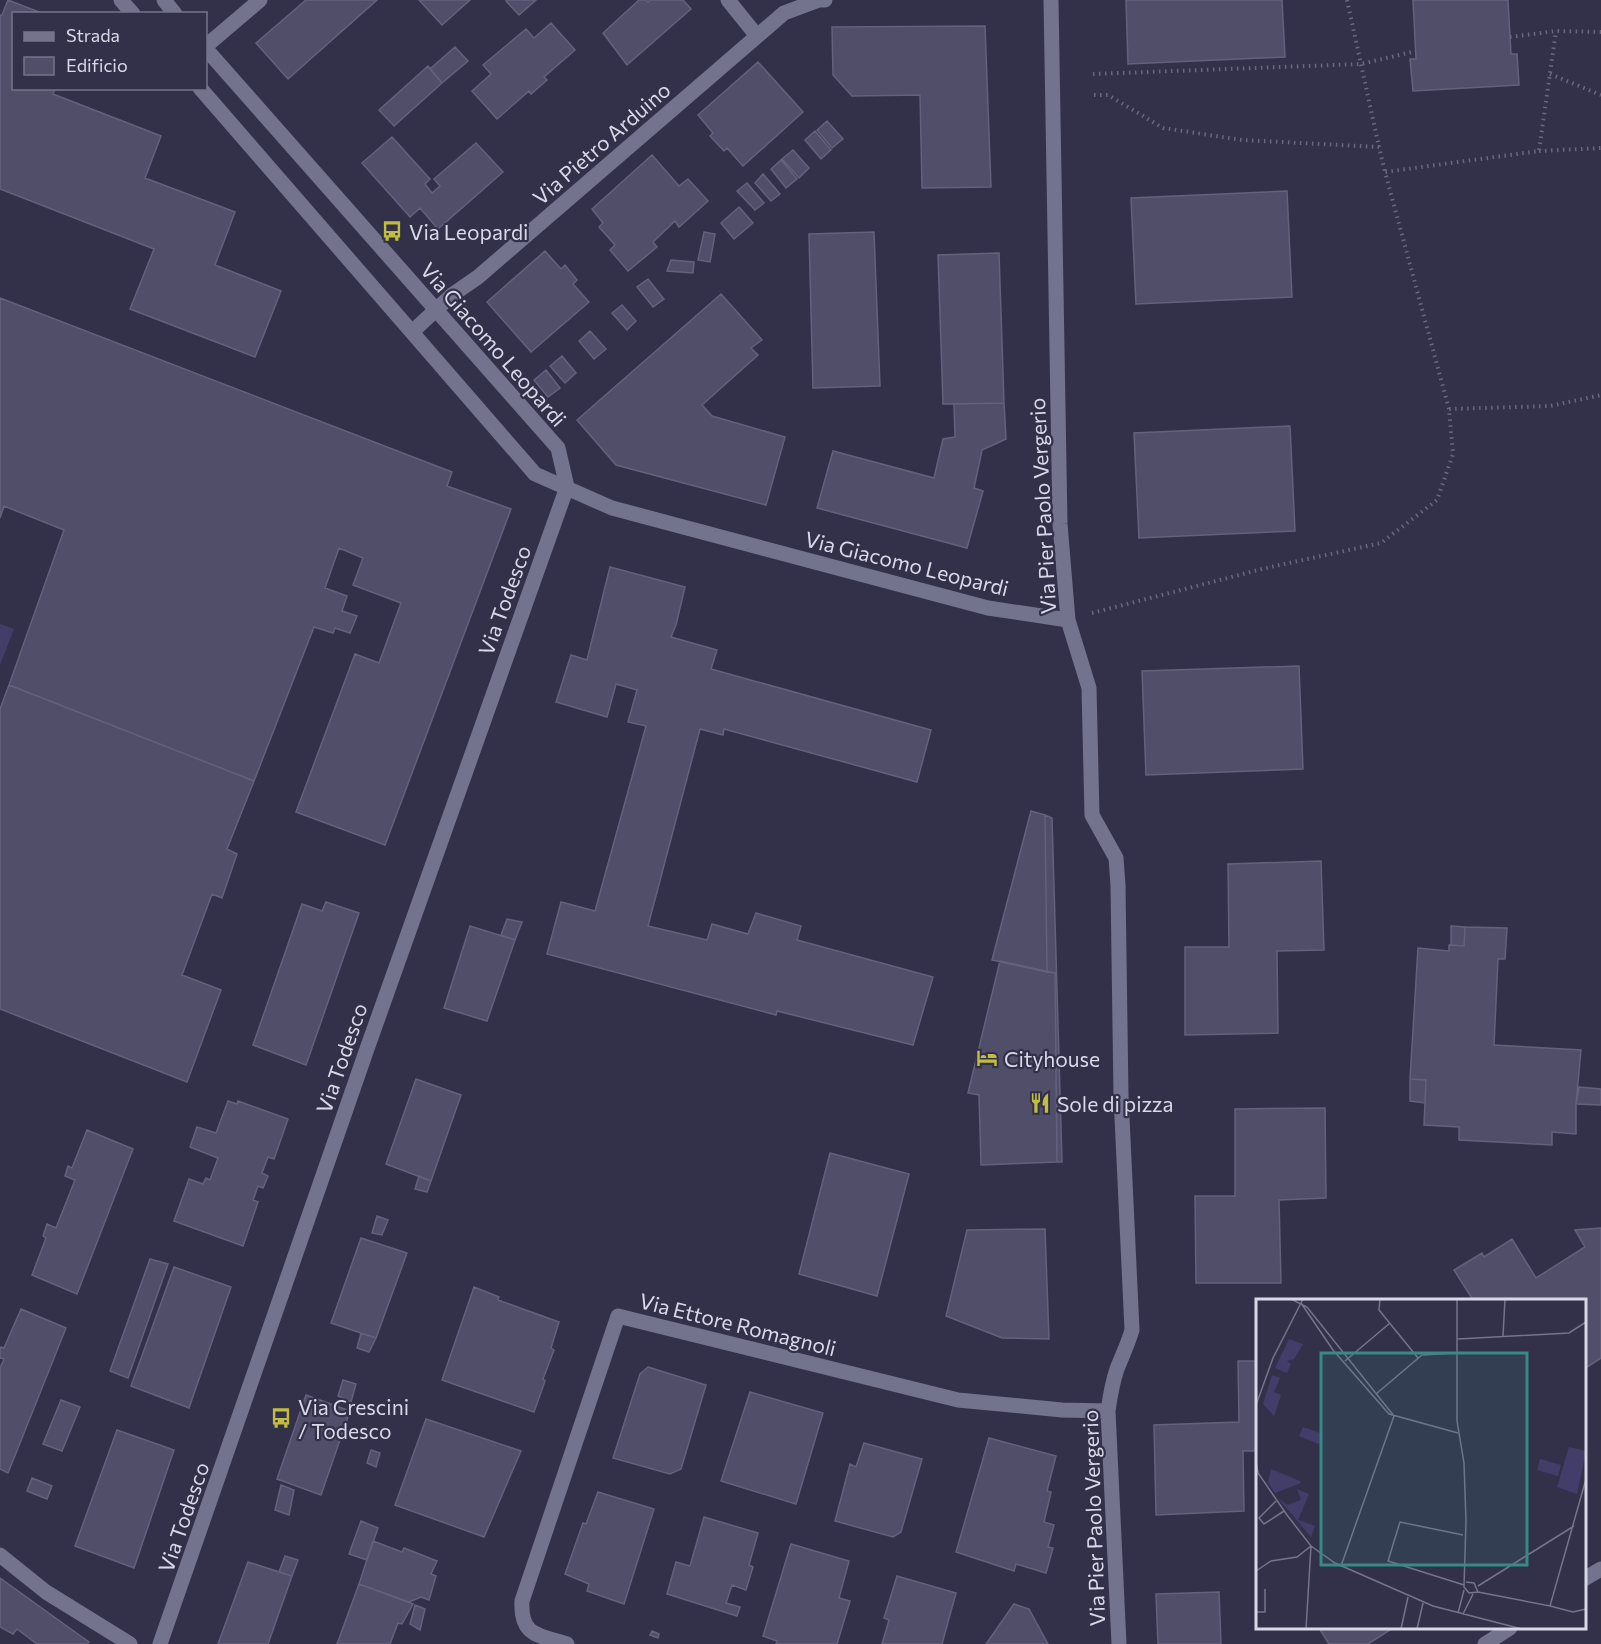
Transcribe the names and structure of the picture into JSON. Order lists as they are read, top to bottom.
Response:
{
  "streets": {
    "street": [
      "Via Pietro Arduino",
      "Via Giacomo Leopardi",
      "Via Pier Paolo Vergerio",
      "Via Todesco",
      "Via Ettore Romagnoli"
    ]
  },
  "crossings": [
    ["Via Pietro Arduino", "Via Giacomo Leopardi"],
    ["Via Giacomo Leopardi", "Via Pier Paolo Vergerio"],
    ["Via Giacomo Leopardi", "Via Todesco"],
    ["Via Pier Paolo Vergerio", "Via Ettore Romagnoli"]
  ],
  "places": {
    "bus stop": ["Via Leopardi", "Via Crescini / Todesco"],
    "hotel": ["Cityhouse"],
    "restaurant": ["Sole di pizza"]
  },
  "legend": ["Strada", "Edificio"]
}
